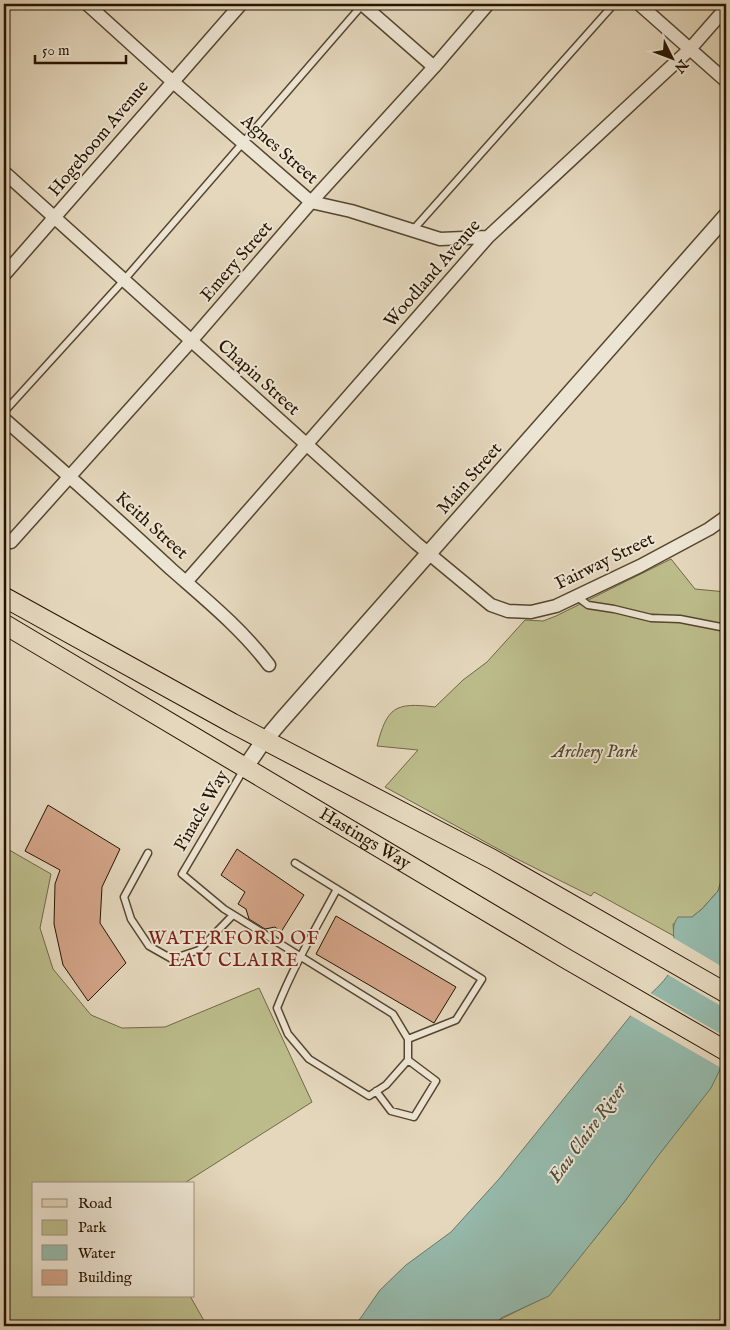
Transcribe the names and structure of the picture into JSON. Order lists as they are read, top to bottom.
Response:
{
  "streets": {
    "main road": ["Hastings Way"],
    "street": [
      "Hogeboom Avenue",
      "Agnes Street",
      "Emery Street",
      "Woodland Avenue",
      "Chapin Street",
      "Main Street",
      "Keith Street",
      "Fairway Street"
    ],
    "lane": ["Pinacle Way"]
  },
  "crossings": [
    ["Hogeboom Avenue", "Agnes Street"],
    ["Hogeboom Avenue", "Chapin Street"],
    ["Agnes Street", "Emery Street"],
    ["Agnes Street", "Woodland Avenue"],
    ["Emery Street", "Chapin Street"],
    ["Emery Street", "Keith Street"],
    ["Woodland Avenue", "Chapin Street"],
    ["Woodland Avenue", "Keith Street"],
    ["Chapin Street", "Main Street"],
    ["Chapin Street", "Fairway Street"],
    ["Main Street", "Pinacle Way"],
    ["Main Street", "Hastings Way"],
    ["Pinacle Way", "Hastings Way"]
  ],
  "districts": ["WATERFORD OF EAU CLAIRE"],
  "water": ["Eau Claire River"],
  "parks": ["Archery Park"],
  "legend": [
    "Road",
    "Park",
    "Water",
    "Building"
  ],
  "scale_bar": "50 m",
  "north": "bottom right"
}
